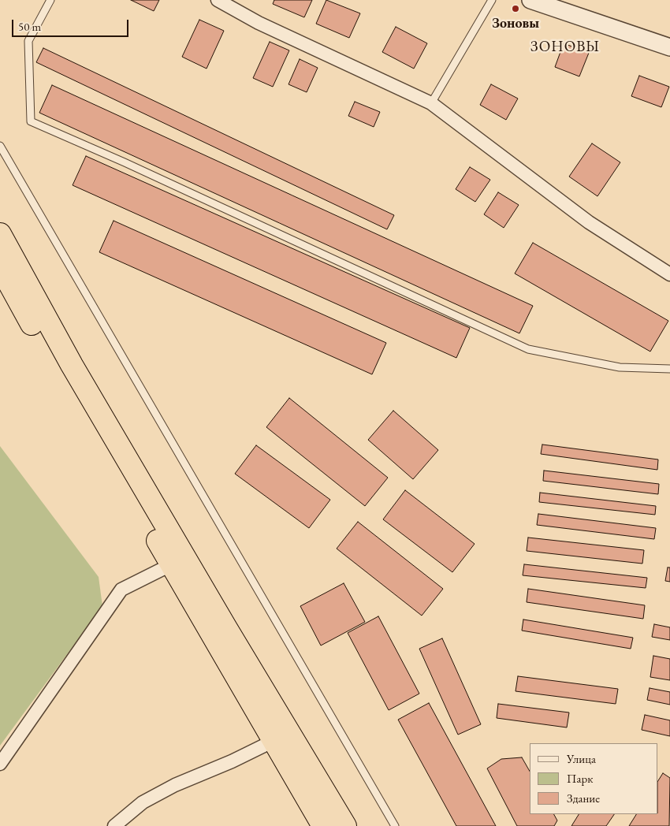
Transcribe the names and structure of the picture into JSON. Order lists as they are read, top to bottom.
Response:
{
  "districts": ["ЗОНОВЫ"],
  "places": ["Зоновы"],
  "legend": ["Улица", "Парк", "Здание"],
  "scale_bar": "50 m"
}
